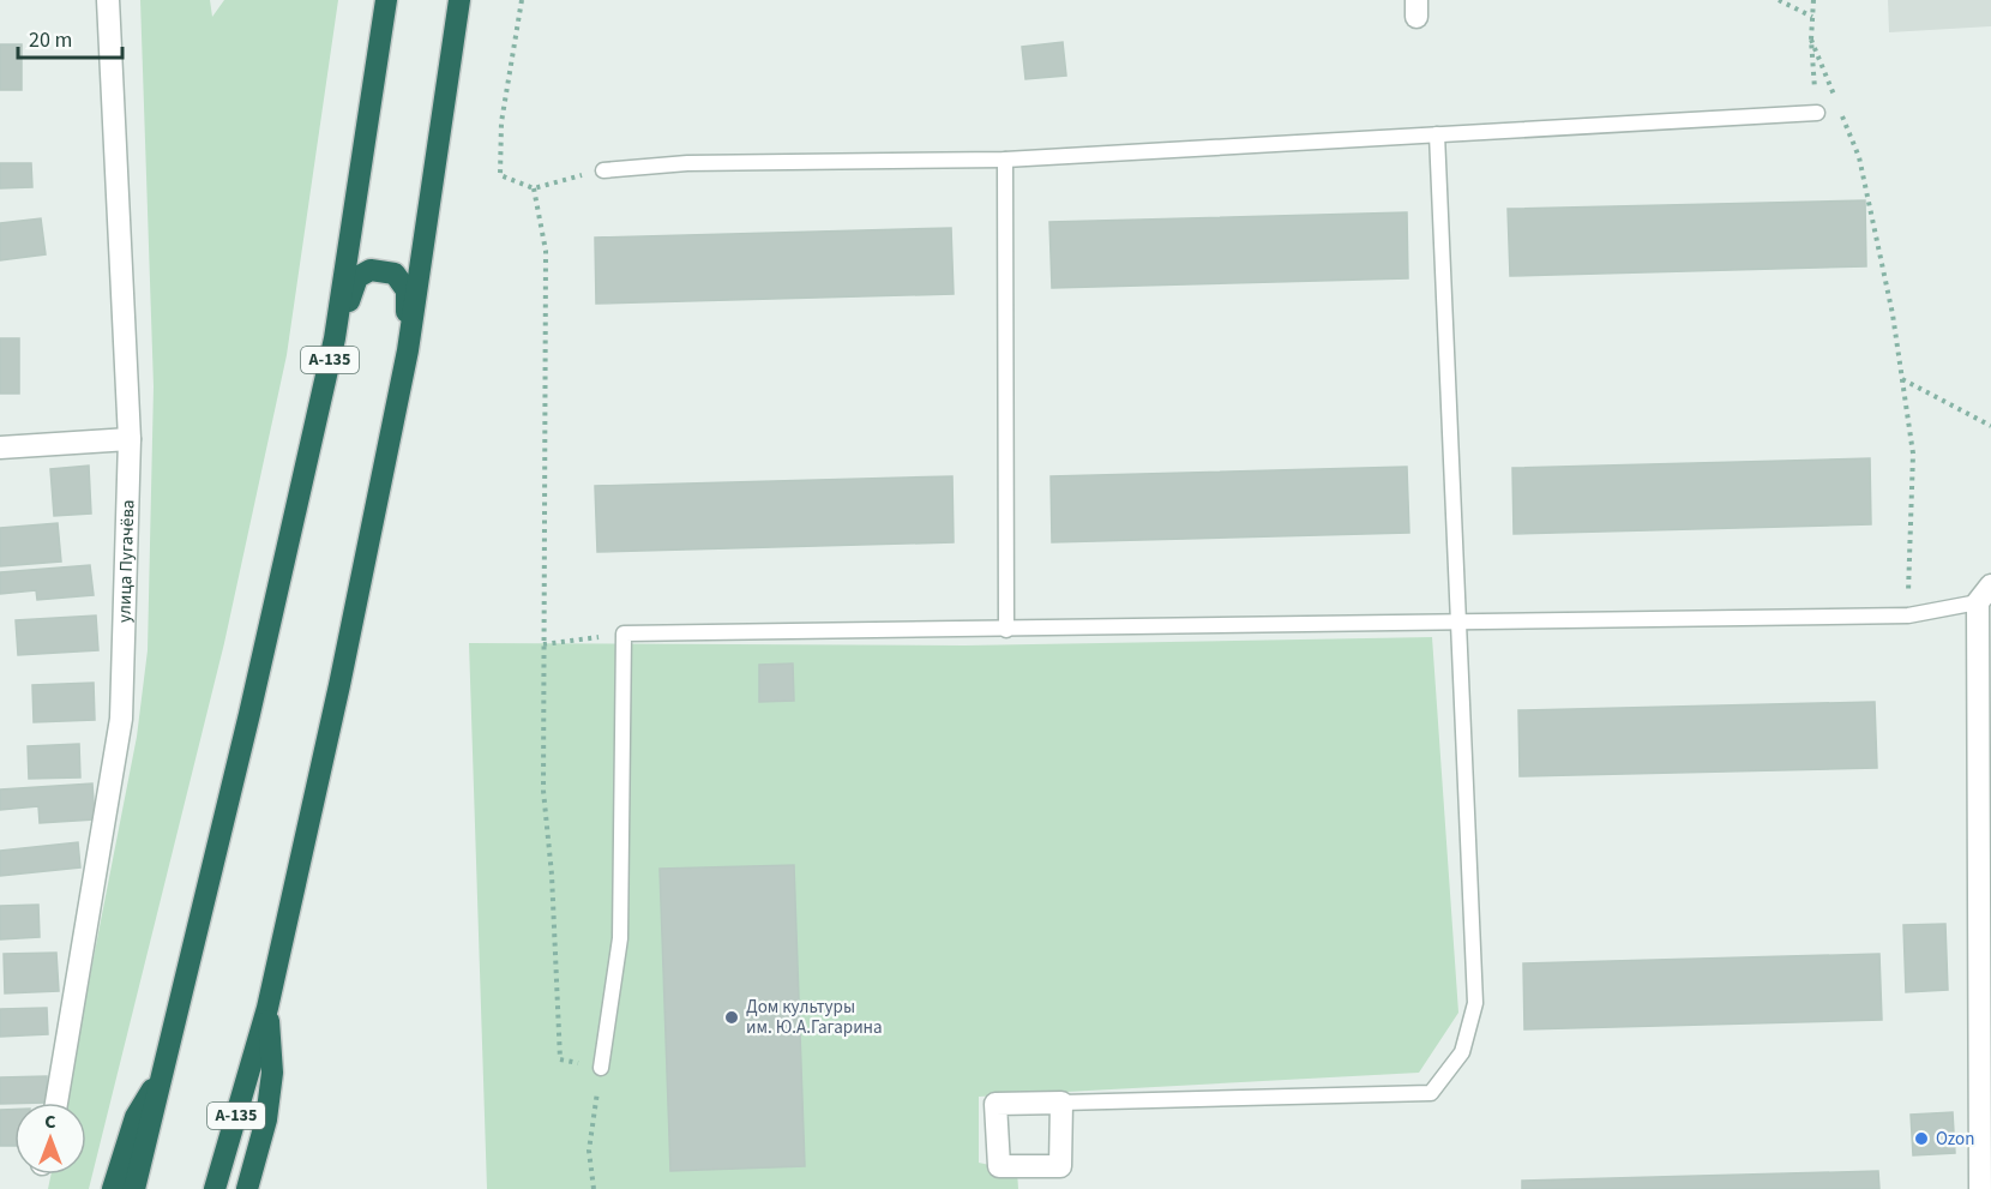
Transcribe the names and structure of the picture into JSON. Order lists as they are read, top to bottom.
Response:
{
  "streets": {
    "highway": ["А-135"],
    "street": ["улица Пугачёва"]
  },
  "places": ["Дом культуры им. Ю.А.Гагарина", "Ozon"],
  "scale_bar": "20 m",
  "north": "top"
}
